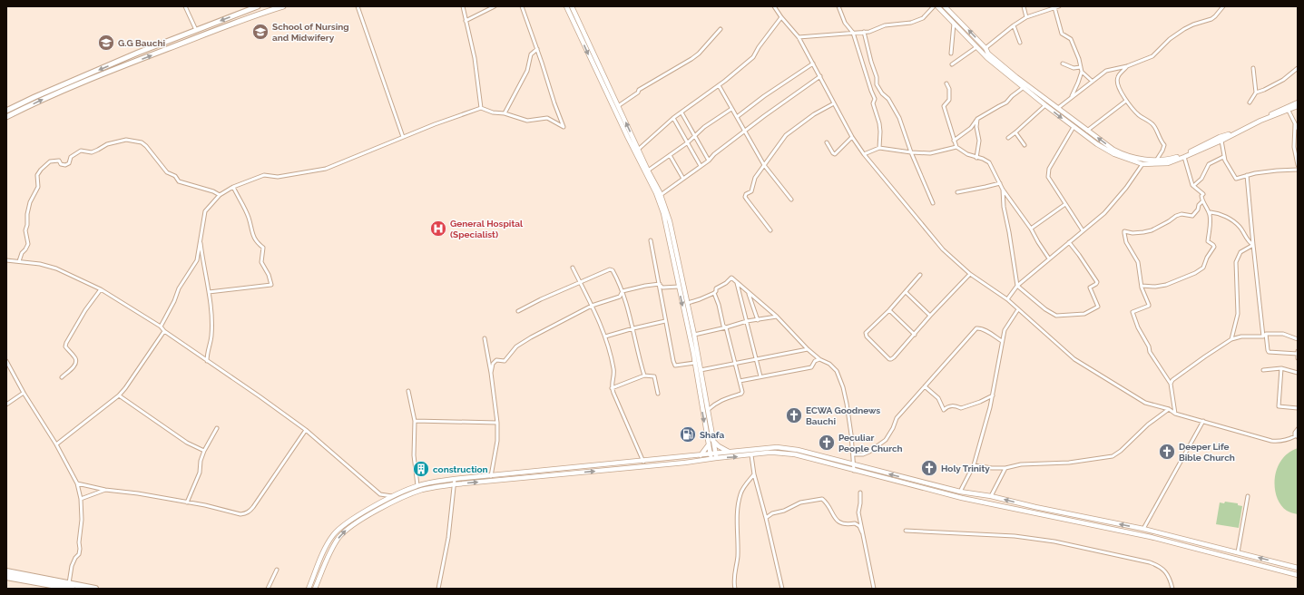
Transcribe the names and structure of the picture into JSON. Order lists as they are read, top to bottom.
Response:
{
  "places": {
    "school or university": ["School of Nursing and Midwifery", "G.G Bauchi"],
    "hospital": ["General Hospital (Specialist)"],
    "church": [
      "ECWA Goodnews Bauchi",
      "Peculiar People Church",
      "Deeper Life Bible Church",
      "Holy Trinity"
    ],
    "fuel station": ["Shafa"],
    "building": ["construction"]
  }
}
